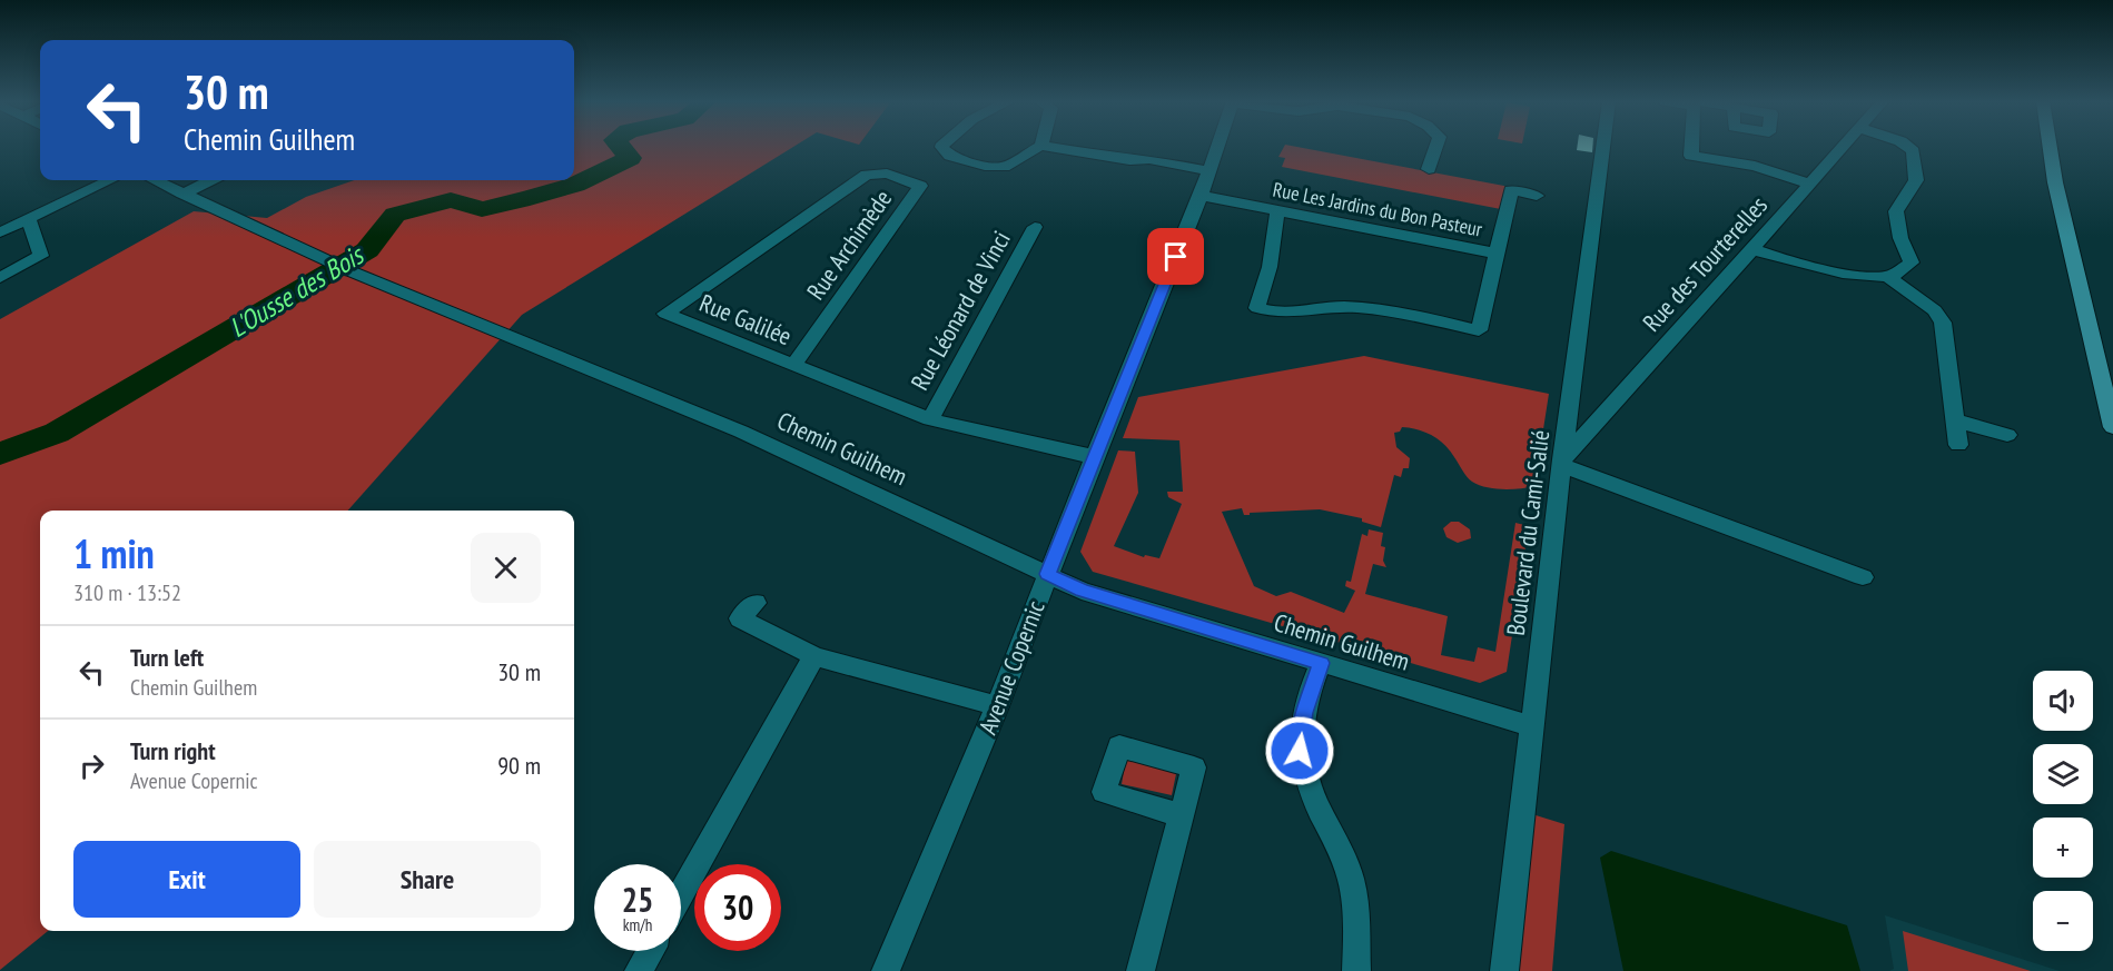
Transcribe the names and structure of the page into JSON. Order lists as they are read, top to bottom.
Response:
{
  "streets": {
    "street": [
      "Rue Les Jardins du Bon Pasteur",
      "Rue Archimède",
      "Rue des Tourterelles",
      "Rue Léonard de Vinci",
      "Rue Galilée",
      "Chemin Guilhem",
      "Boulevard du Cami-Salié",
      "Avenue Copernic"
    ]
  },
  "crossings": [
    ["Rue Les Jardins du Bon Pasteur", "Avenue Copernic"],
    ["Rue Archimède", "Rue Galilée"],
    ["Rue des Tourterelles", "Boulevard du Cami-Salié"],
    ["Rue Léonard de Vinci", "Rue Galilée"],
    ["Rue Galilée", "Avenue Copernic"],
    ["Chemin Guilhem", "Boulevard du Cami-Salié"],
    ["Chemin Guilhem", "Avenue Copernic"]
  ],
  "water": ["L'Ousse des Bois"],
  "page": {
    "turn": ["30 m", "Chemin Guilhem"],
    "heading": ["1 min", "310 m · 13:52"],
    "list": [
      {
        "name": "Turn left",
        "note": "Chemin Guilhem",
        "value": "30 m"
      },
      {
        "name": "Turn right",
        "note": "Avenue Copernic",
        "value": "90 m"
      }
    ],
    "map_buttons": ["+", "−"],
    "buttons": ["Exit", "Share"],
    "speed": "25 km/h",
    "limit": "30"
  }
}
